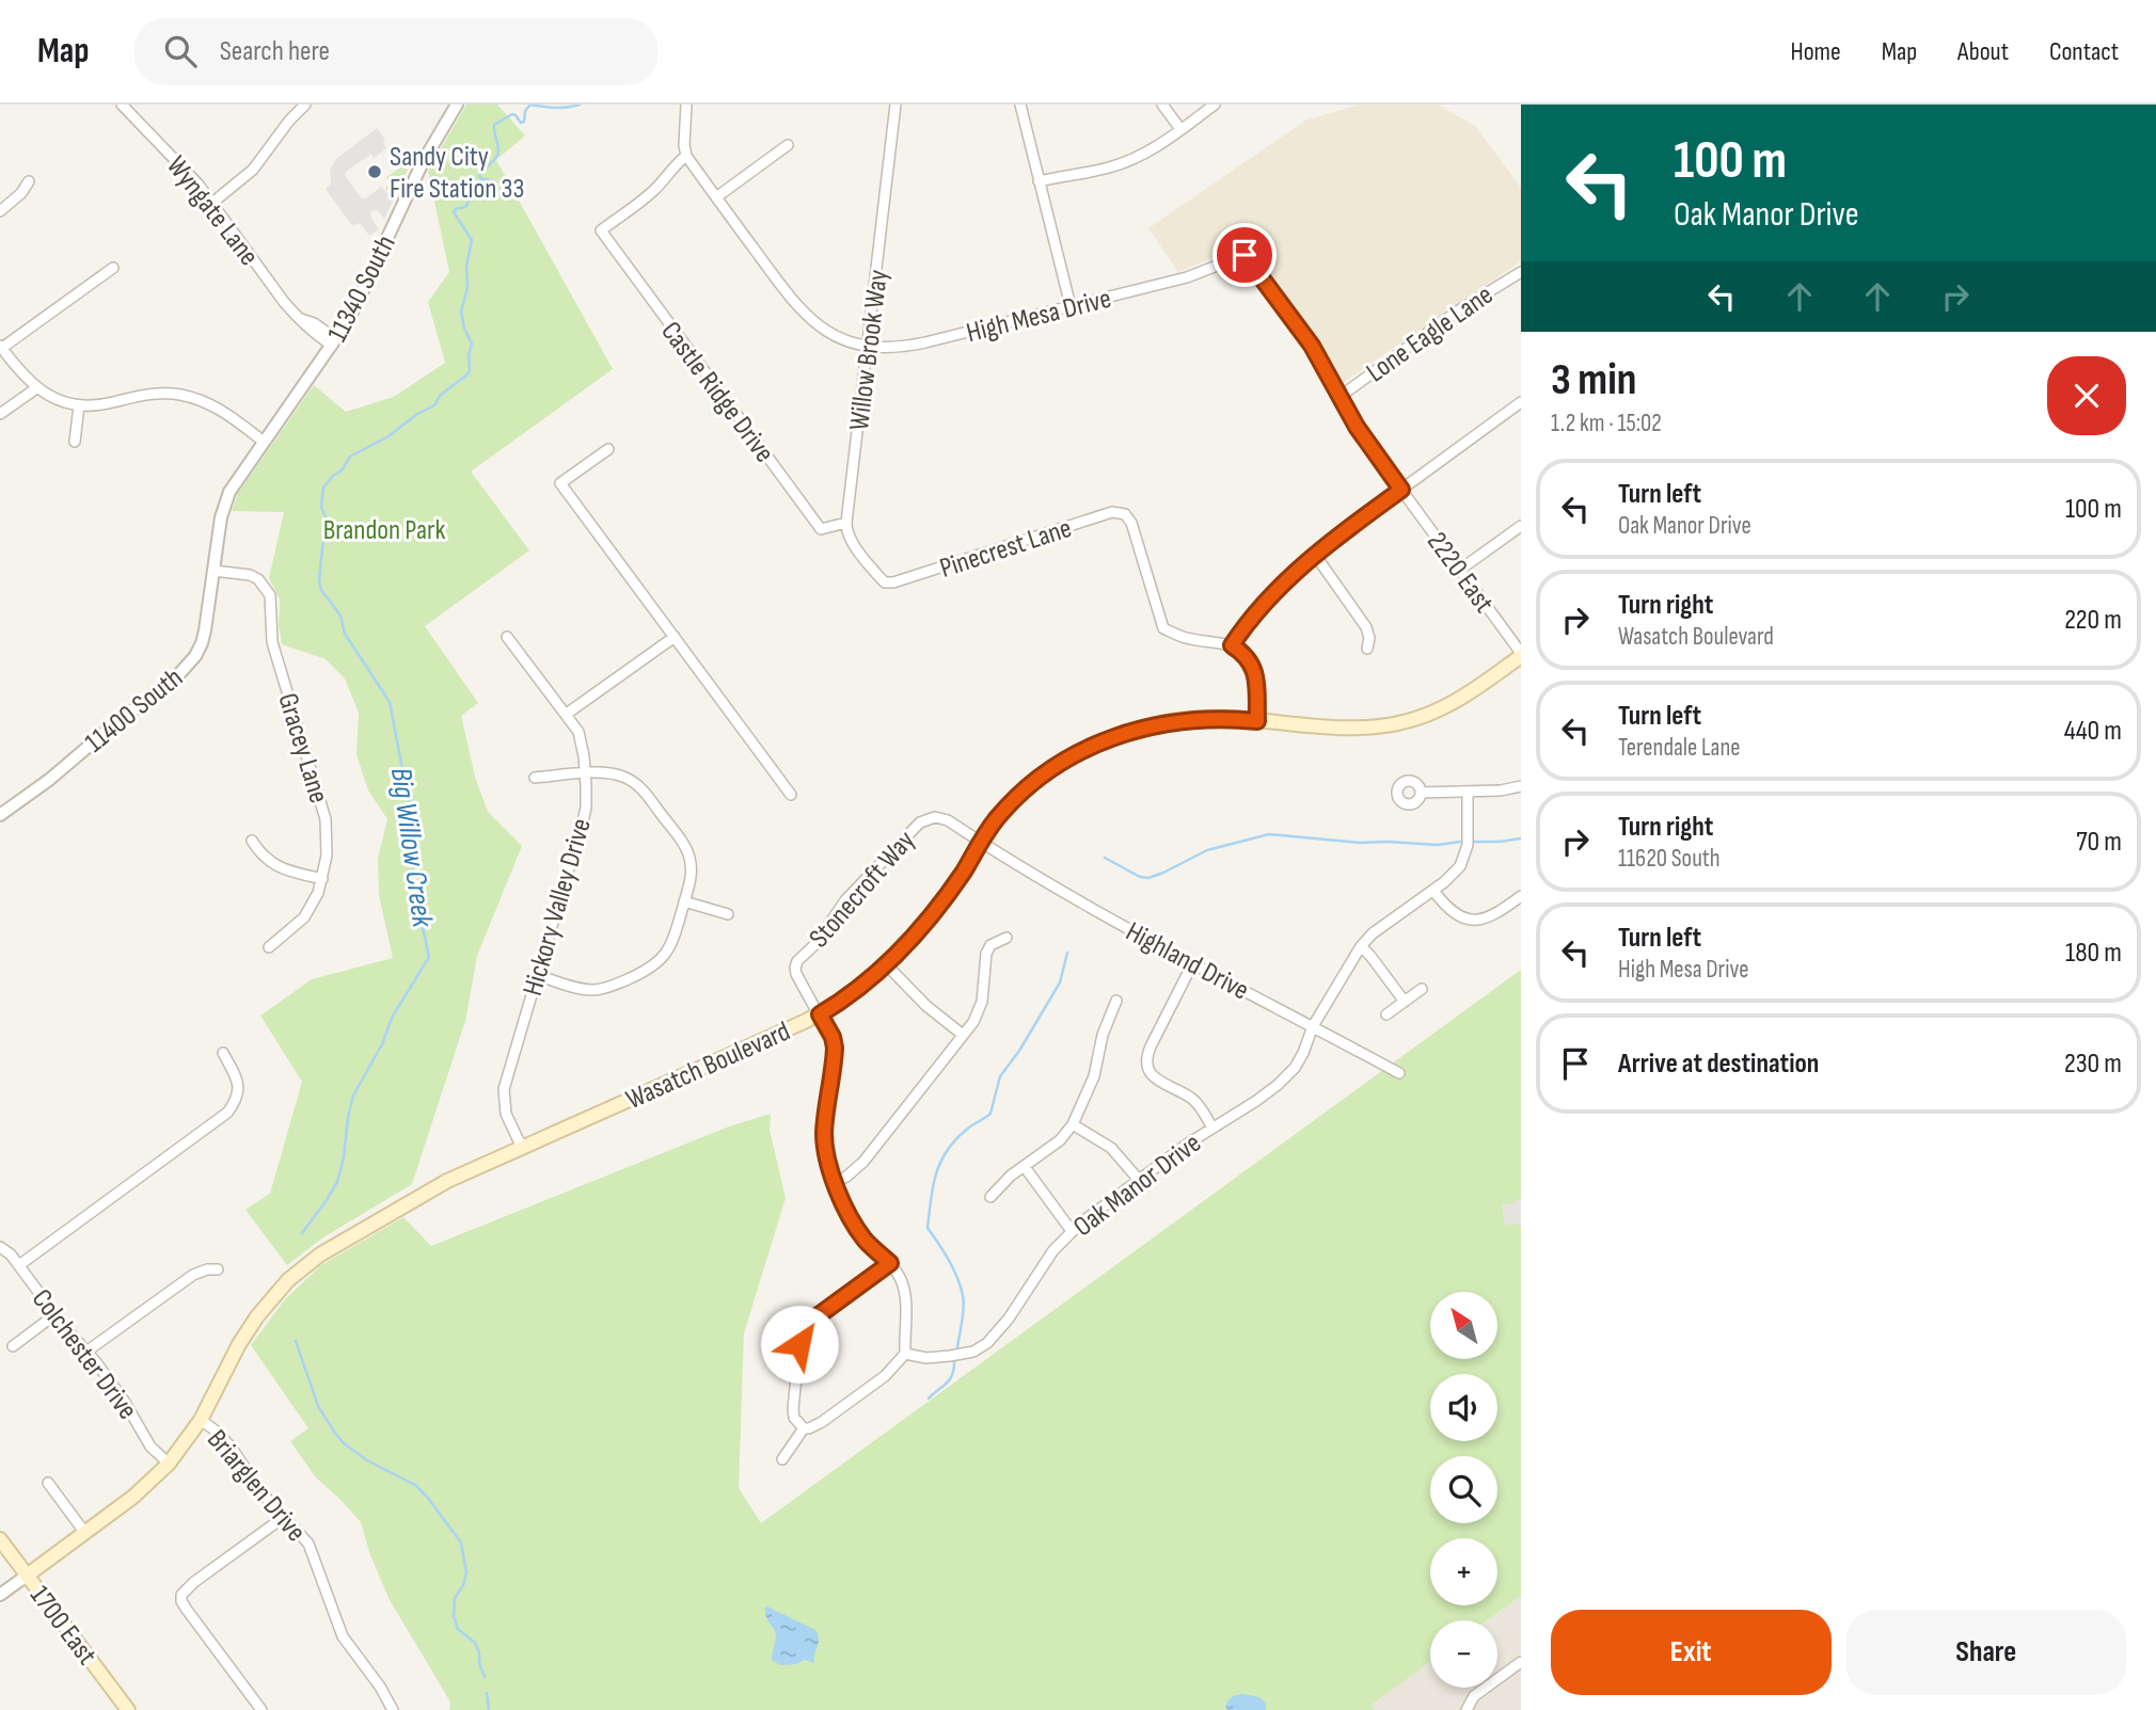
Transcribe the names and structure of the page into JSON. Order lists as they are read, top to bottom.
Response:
{
  "streets": {
    "main road": ["Wasatch Boulevard", "1700 East"],
    "street": [
      "Wyngate Lane",
      "11340 South",
      "High Mesa Drive",
      "Lone Eagle Lane",
      "Willow Brook Way",
      "Castle Ridge Drive",
      "Pinecrest Lane",
      "2220 East",
      "11400 South",
      "Gracey Lane",
      "Stonecroft Way",
      "Hickory Valley Drive",
      "Highland Drive",
      "Oak Manor Drive",
      "Colchester Drive",
      "Briarglen Drive"
    ]
  },
  "crossings": [
    ["Wyngate Lane", "11340 South"],
    ["11340 South", "11400 South"],
    ["11340 South", "Gracey Lane"],
    ["High Mesa Drive", "Lone Eagle Lane"],
    ["High Mesa Drive", "Willow Brook Way"],
    ["High Mesa Drive", "Castle Ridge Drive"],
    ["High Mesa Drive", "2220 East"],
    ["Willow Brook Way", "Castle Ridge Drive"],
    ["Willow Brook Way", "Pinecrest Lane"],
    ["Castle Ridge Drive", "Pinecrest Lane"],
    ["2220 East", "Wasatch Boulevard"],
    ["11400 South", "Gracey Lane"],
    ["Stonecroft Way", "Highland Drive"],
    ["Stonecroft Way", "Wasatch Boulevard"],
    ["Hickory Valley Drive", "Wasatch Boulevard"],
    ["Highland Drive", "Wasatch Boulevard"],
    ["Highland Drive", "Oak Manor Drive"],
    ["Wasatch Boulevard", "Colchester Drive"],
    ["Wasatch Boulevard", "Briarglen Drive"],
    ["Wasatch Boulevard", "1700 East"]
  ],
  "water": ["Big Willow Creek"],
  "parks": ["Brandon Park"],
  "places": ["Sandy City Fire Station 33"],
  "north": "top left",
  "page": {
    "header": "Map",
    "search": "Search here",
    "nav": [
      "Home",
      "Map",
      "About",
      "Contact"
    ],
    "turn": ["100 m", "Oak Manor Drive"],
    "heading": ["3 min", "1.2 km · 15:02"],
    "list": [
      {
        "name": "Turn left",
        "note": "Oak Manor Drive",
        "value": "100 m"
      },
      {
        "name": "Turn right",
        "note": "Wasatch Boulevard",
        "value": "220 m"
      },
      {
        "name": "Turn left",
        "note": "Terendale Lane",
        "value": "440 m"
      },
      {
        "name": "Turn right",
        "note": "11620 South",
        "value": "70 m"
      },
      {
        "name": "Turn left",
        "note": "High Mesa Drive",
        "value": "180 m"
      },
      {
        "name": "Arrive at destination",
        "value": "230 m"
      }
    ],
    "map_buttons": ["+", "−"],
    "buttons": ["Exit", "Share"]
  }
}
